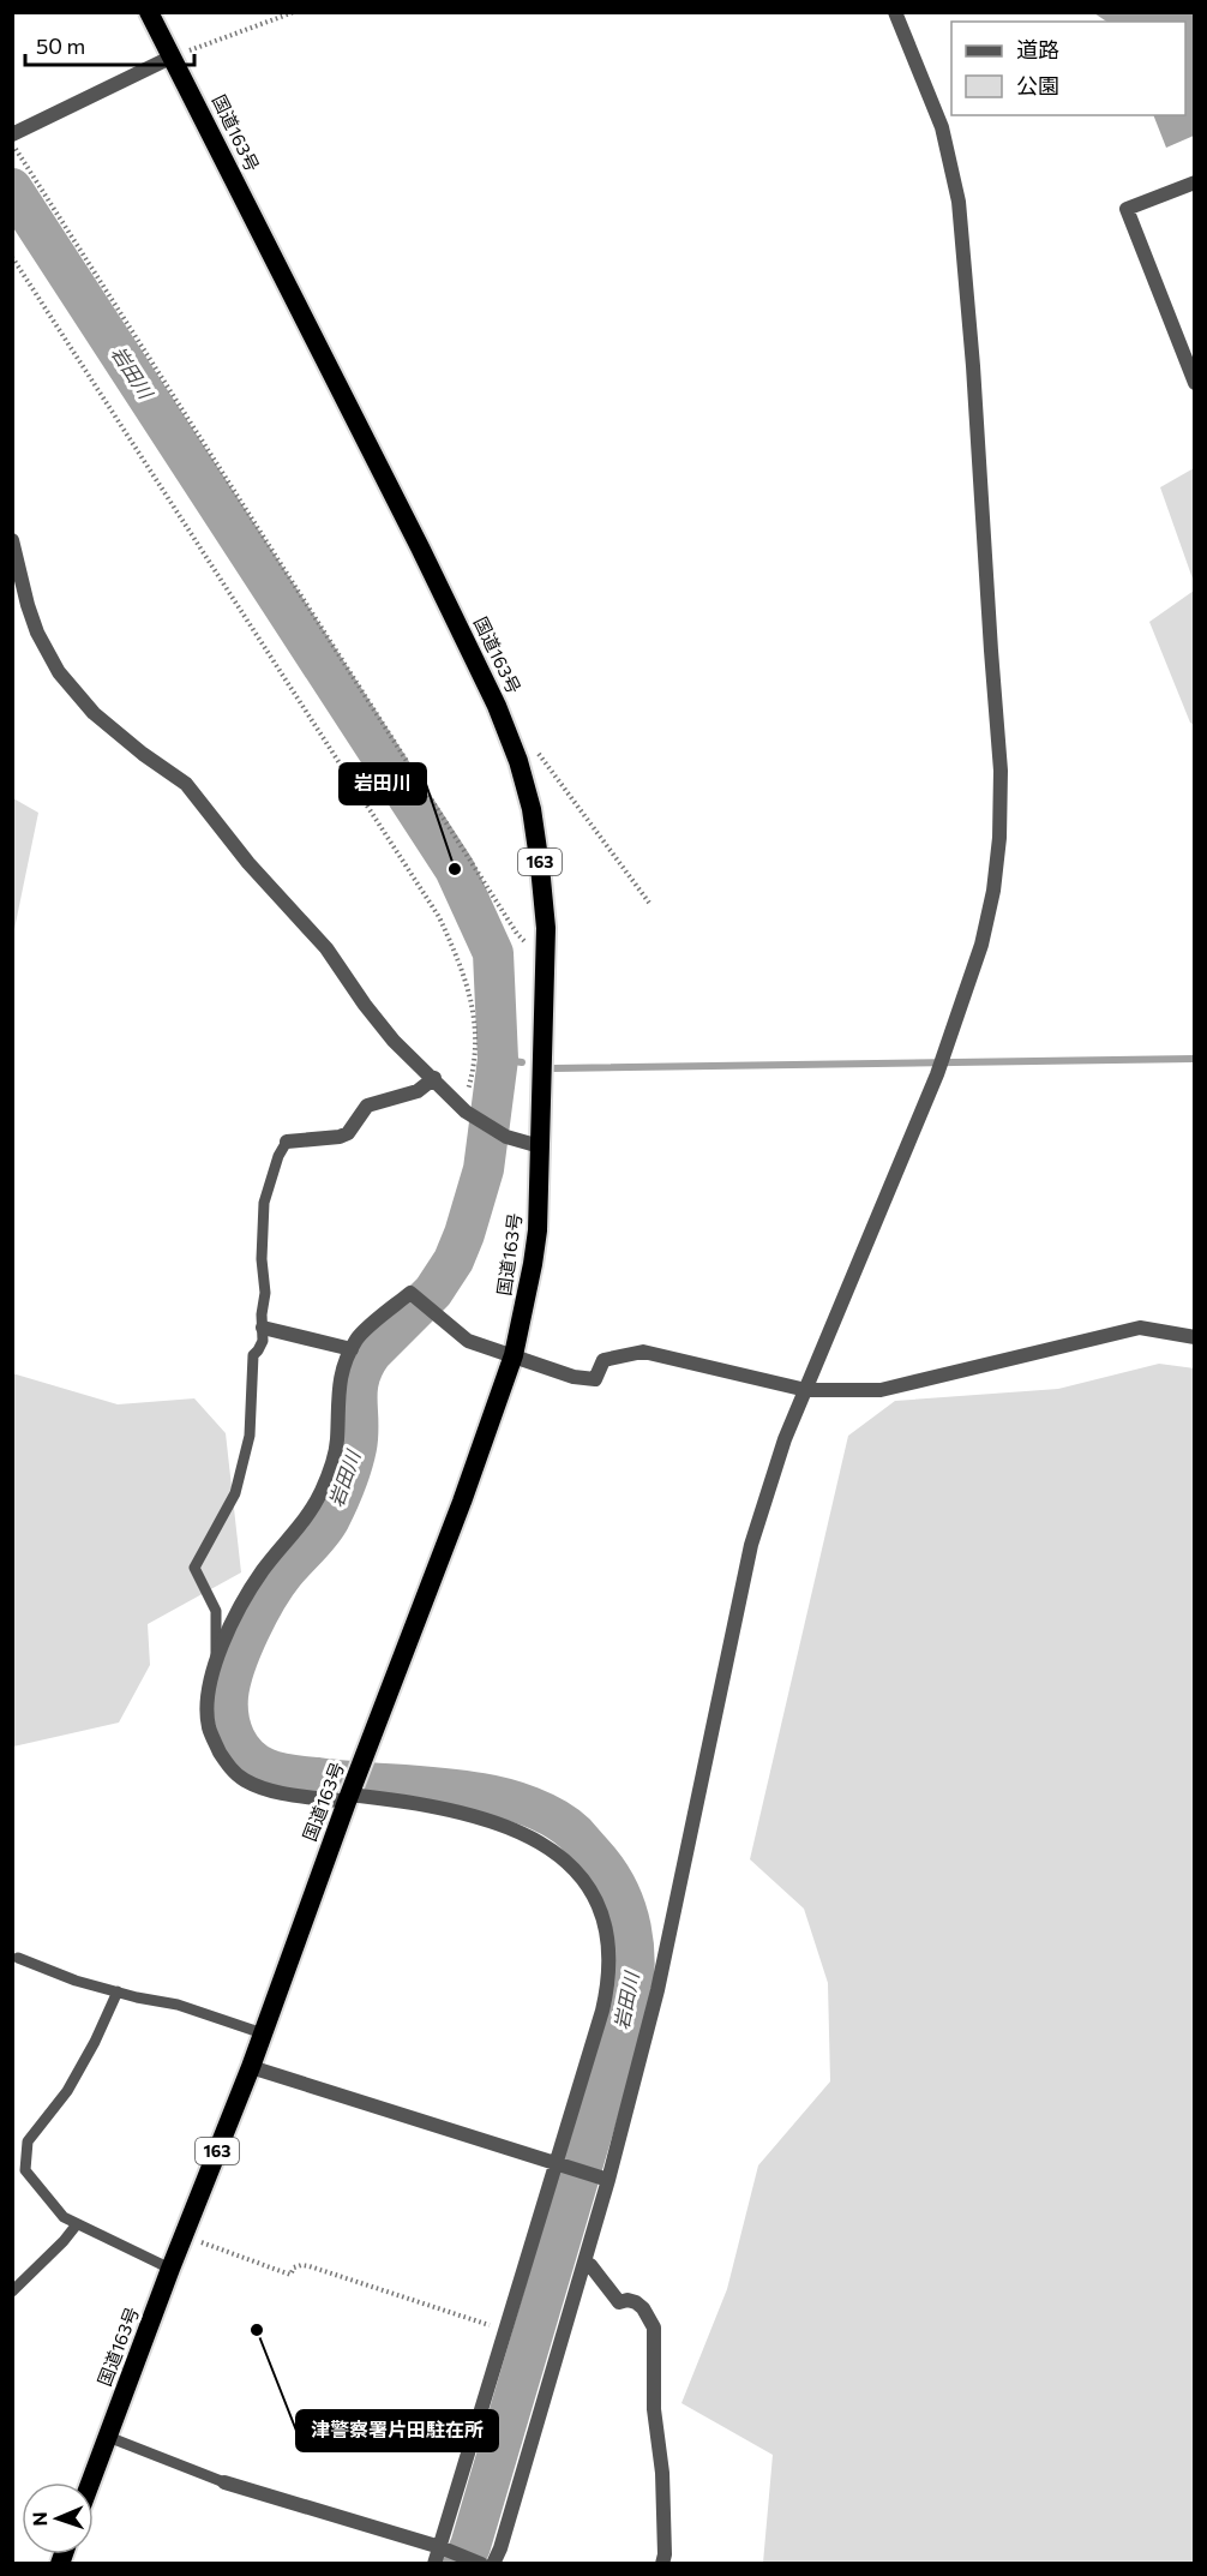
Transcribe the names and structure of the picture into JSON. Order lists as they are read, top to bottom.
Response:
{
  "streets": {
    "highway": ["国道163号", "163"]
  },
  "water": ["岩田川"],
  "places": ["岩田川", "津警察署片田駐在所"],
  "legend": ["道路", "公園"],
  "scale_bar": "50 m",
  "north": "left"
}
